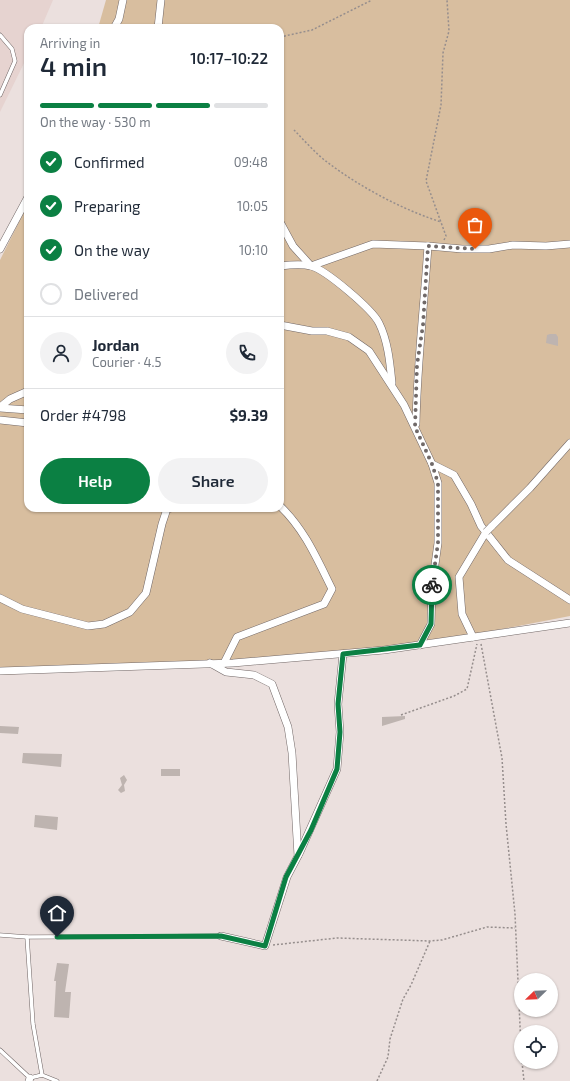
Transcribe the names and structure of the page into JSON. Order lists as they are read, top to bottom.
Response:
{
  "north": "bottom left",
  "page": {
    "heading": ["4 min", "Arriving in", "10:17–10:22"],
    "panel": [
      "Jordan",
      "Courier · 4.5",
      "Order #4798",
      "$9.39"
    ],
    "bar": "On the way · 530 m",
    "list": [
      ["Confirmed", "09:48"],
      ["Preparing", "10:05"],
      ["On the way", "10:10"],
      "Delivered"
    ],
    "buttons": ["Help", "Share"]
  }
}
